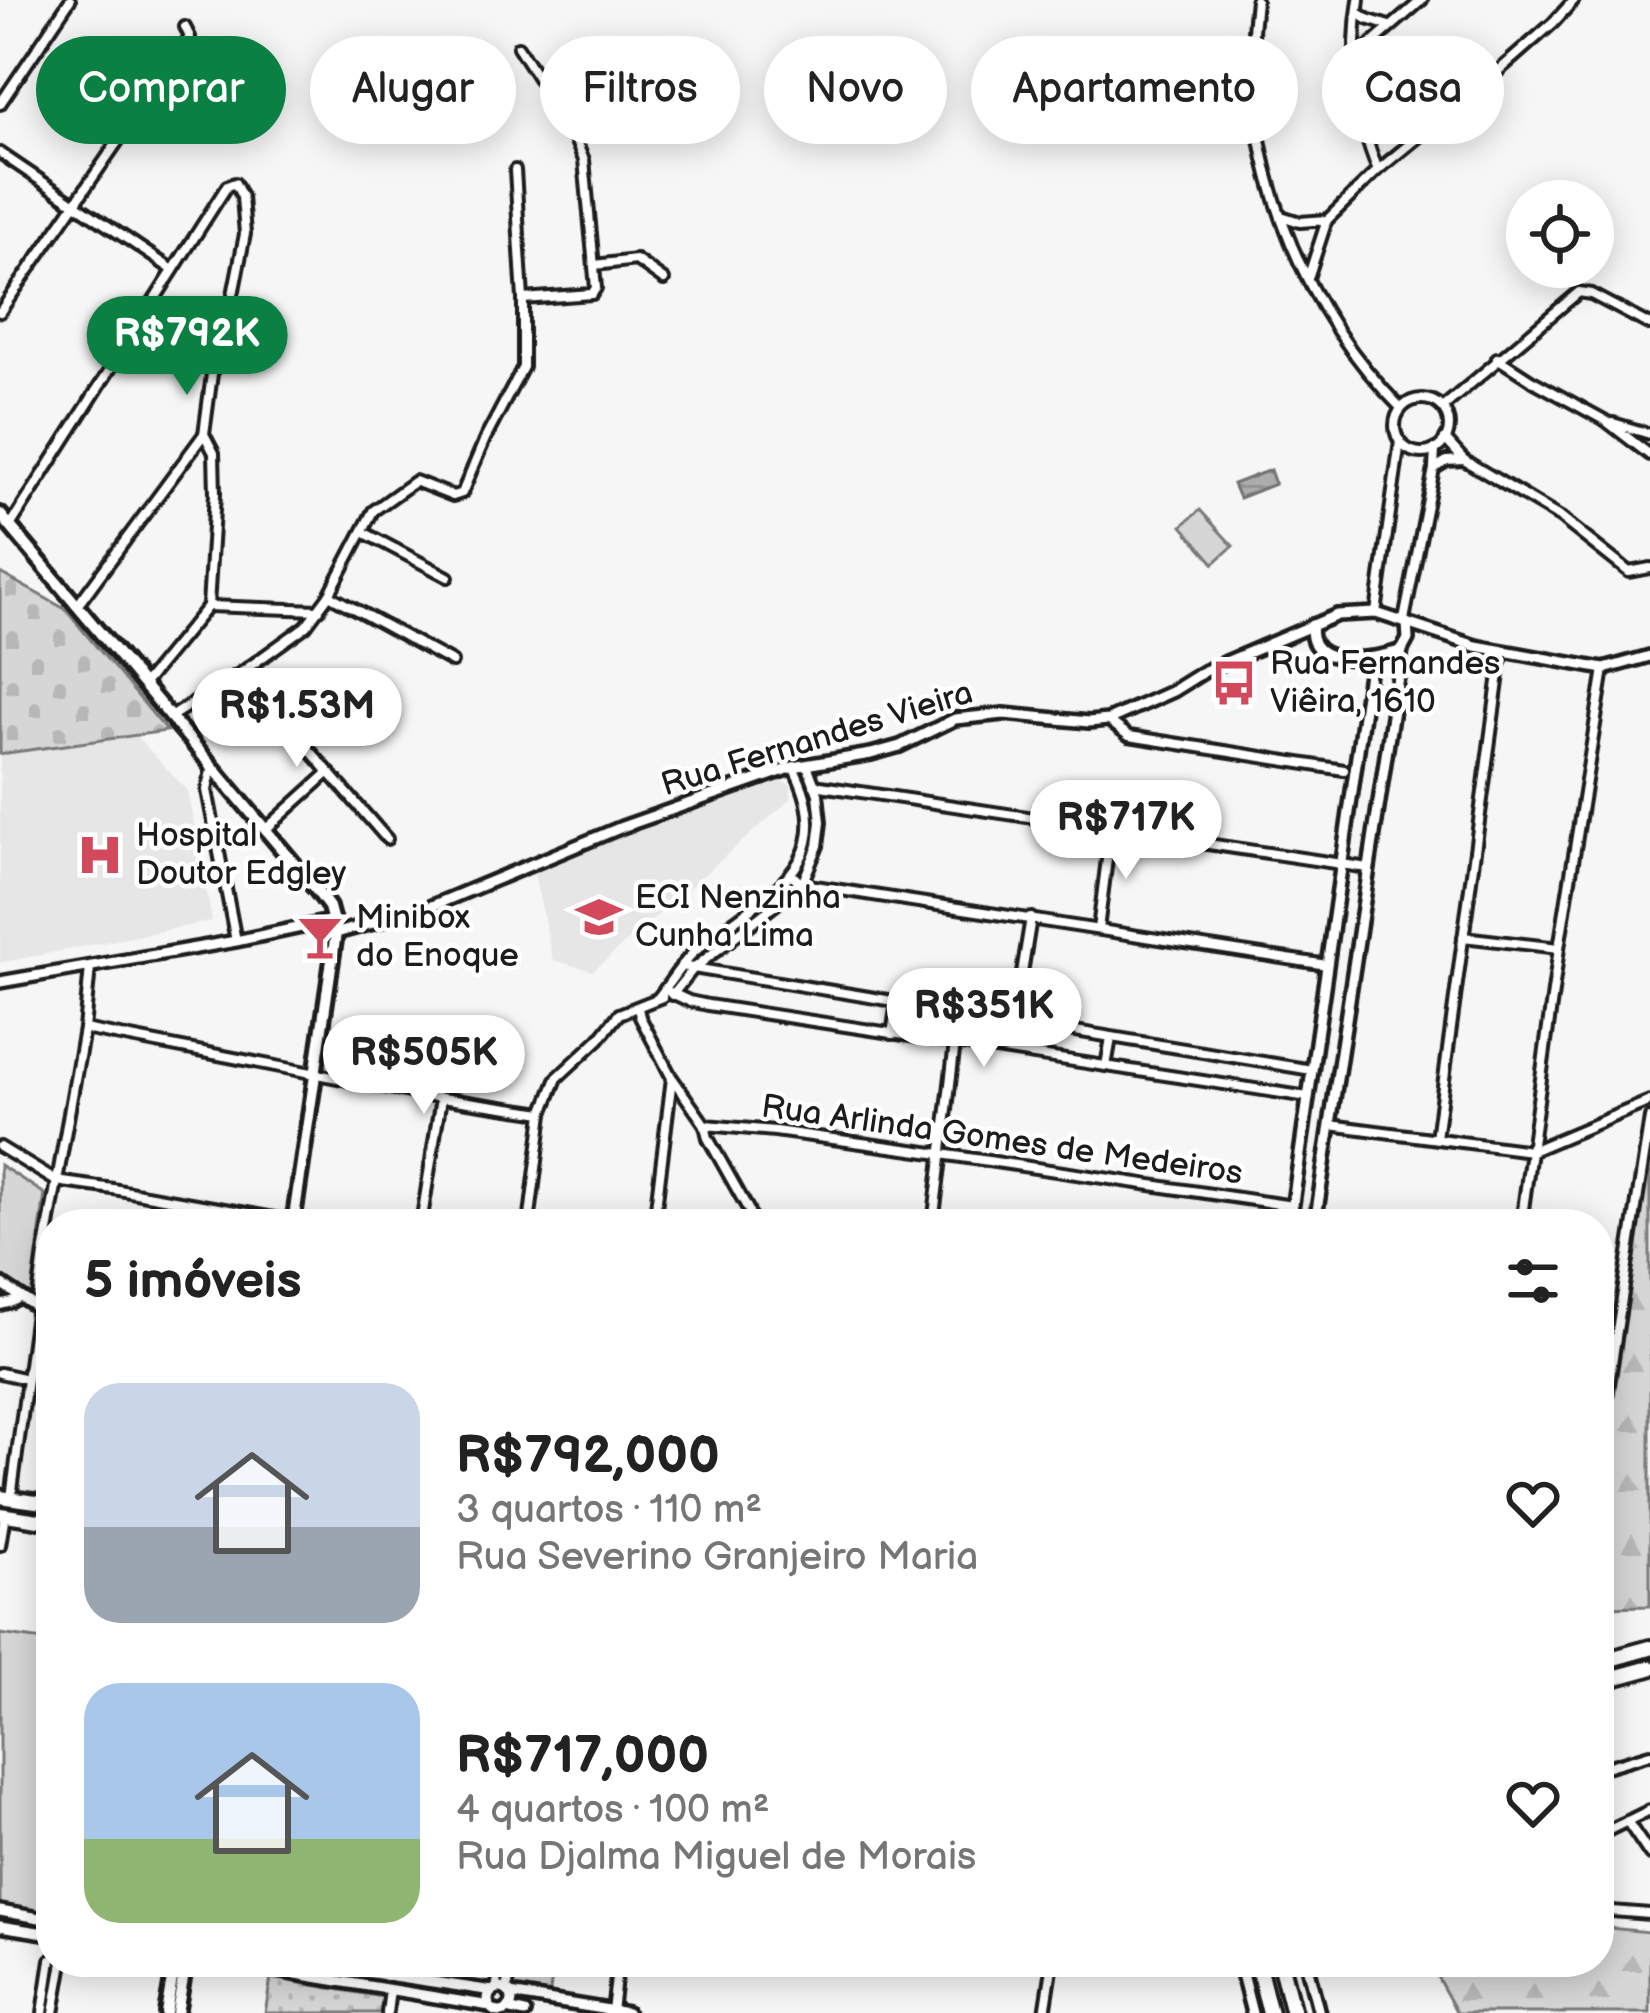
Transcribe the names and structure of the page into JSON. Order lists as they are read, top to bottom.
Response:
{
  "streets": {
    "street": ["Rua Fernandes Vieira", "Rua Arlinda Gomes de Medeiros"]
  },
  "places": {
    "bus stop": ["Rua Fernandes Viêira, 1610"],
    "hospital": ["Hospital Doutor Edgley"],
    "school or university": ["ECI Nenzinha Cunha Lima"],
    "bar": ["Minibox do Enoque"]
  },
  "page": {
    "chip": [
      "Comprar",
      "Alugar",
      "Filtros",
      "Novo",
      "Apartamento",
      "Casa"
    ],
    "price": [
      "R$792K",
      "R$1.53M",
      "R$717K",
      "R$351K",
      "R$505K"
    ],
    "heading": "5 imóveis",
    "list": [
      {
        "name": "R$792,000",
        "note": "3 quartos · 110 m² · Rua Severino Granjeiro Maria"
      },
      {
        "name": "R$717,000",
        "note": "4 quartos · 100 m² · Rua Djalma Miguel de Morais"
      }
    ]
  }
}
